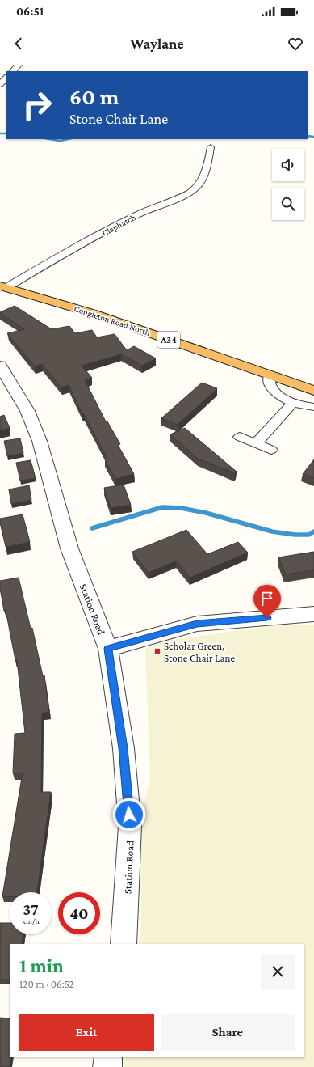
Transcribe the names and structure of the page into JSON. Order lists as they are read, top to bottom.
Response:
{
  "streets": {
    "highway": ["Congleton Road North", "A34"],
    "street": ["Claphatch", "Station Road"]
  },
  "crossings": [
    ["Claphatch", "Congleton Road North"]
  ],
  "places": {
    "transit": ["Scholar Green, Stone Chair Lane"]
  },
  "page": {
    "status": "06:51",
    "header": "Waylane",
    "turn": ["60 m", "Stone Chair Lane"],
    "speed": "37 km/h",
    "limit": "40",
    "heading": ["1 min", "120 m · 06:52"],
    "buttons": ["Exit", "Share"]
  }
}
